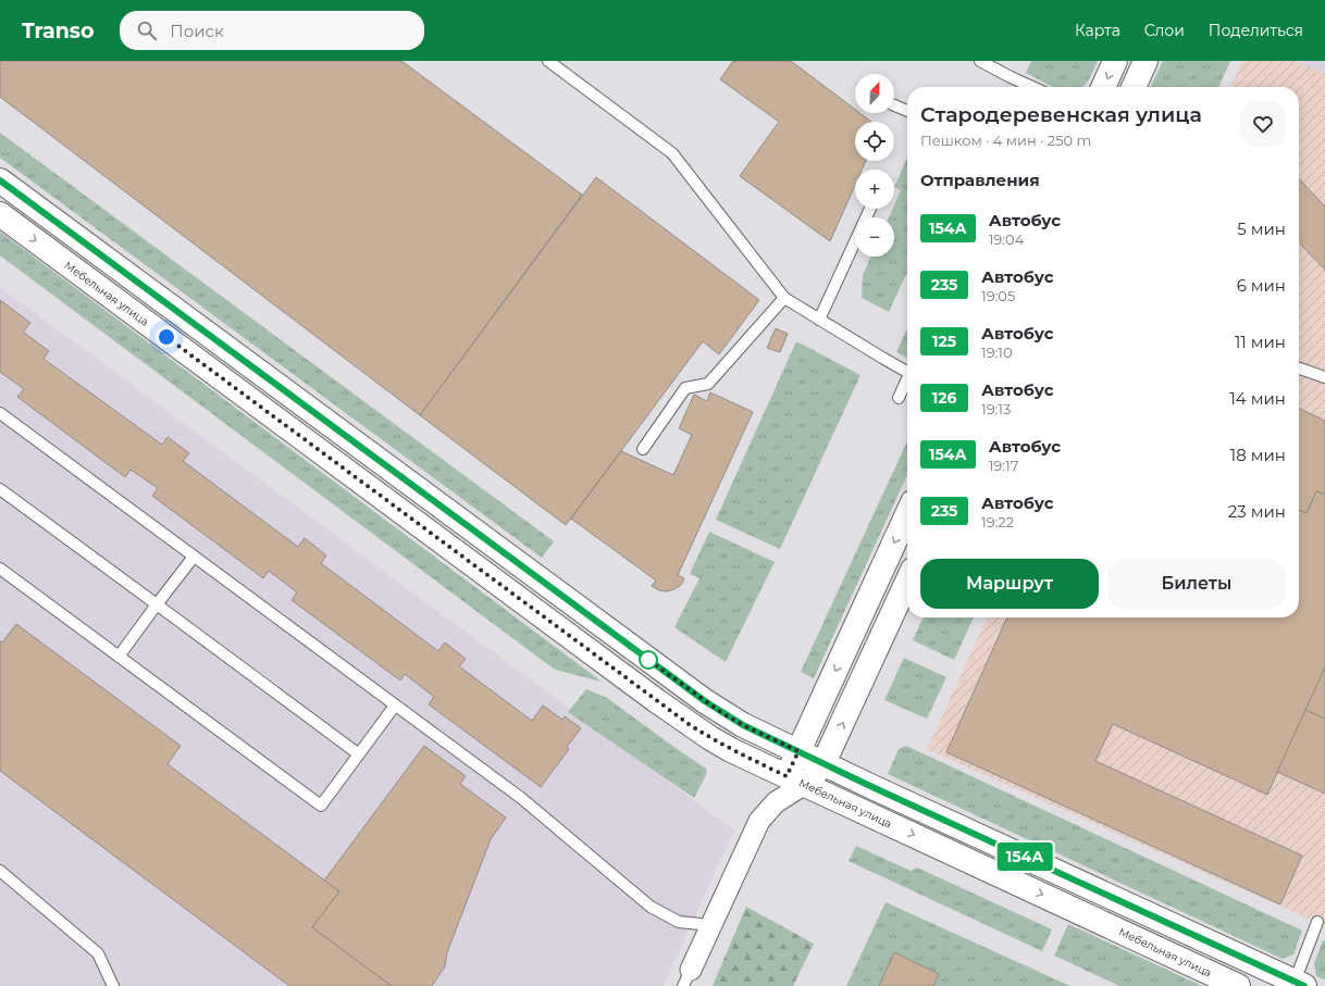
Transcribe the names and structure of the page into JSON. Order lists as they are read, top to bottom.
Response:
{
  "streets": {
    "street": ["Мебельная улица"]
  },
  "lines": ["bus line 154А"],
  "north": "top",
  "page": {
    "header": "Transo",
    "search": "Поиск",
    "nav": ["Карта", "Слои", "Поделиться"],
    "on_map": "154А",
    "map_buttons": ["+", "−"],
    "heading": [
      ["Стародеревенская улица", "Пешком · 4 мин · 250 m"],
      "Отправления"
    ],
    "list": [
      {
        "mark": "154А",
        "name": "Автобус",
        "note": "19:04",
        "value": "5 мин"
      },
      {
        "mark": "235",
        "name": "Автобус",
        "note": "19:05",
        "value": "6 мин"
      },
      {
        "mark": "125",
        "name": "Автобус",
        "note": "19:10",
        "value": "11 мин"
      },
      {
        "mark": "126",
        "name": "Автобус",
        "note": "19:13",
        "value": "14 мин"
      },
      {
        "mark": "154А",
        "name": "Автобус",
        "note": "19:17",
        "value": "18 мин"
      },
      {
        "mark": "235",
        "name": "Автобус",
        "note": "19:22",
        "value": "23 мин"
      }
    ],
    "buttons": ["Маршрут", "Билеты"]
  }
}
